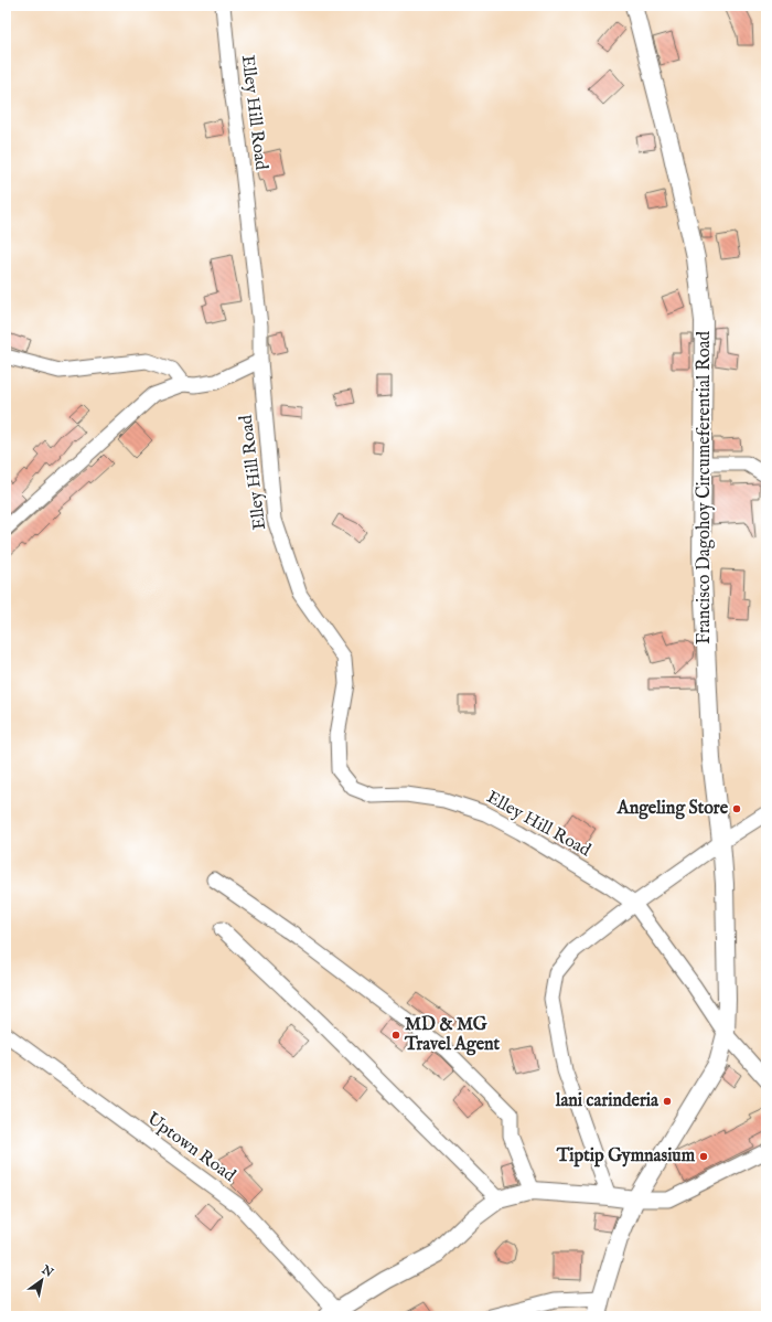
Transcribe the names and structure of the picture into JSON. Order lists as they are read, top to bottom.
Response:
{
  "streets": {
    "main road": ["Francisco Dagohoy Circumeferential Road"],
    "street": ["Elley Hill Road", "Uptown Road"]
  },
  "crossings": [
    ["Elley Hill Road", "Francisco Dagohoy Circumeferential Road"]
  ],
  "places": [
    "Angeling Store",
    "MD & MG Travel Agent",
    "lani carinderia",
    "Tiptip Gymnasium"
  ],
  "north": "top right"
}
